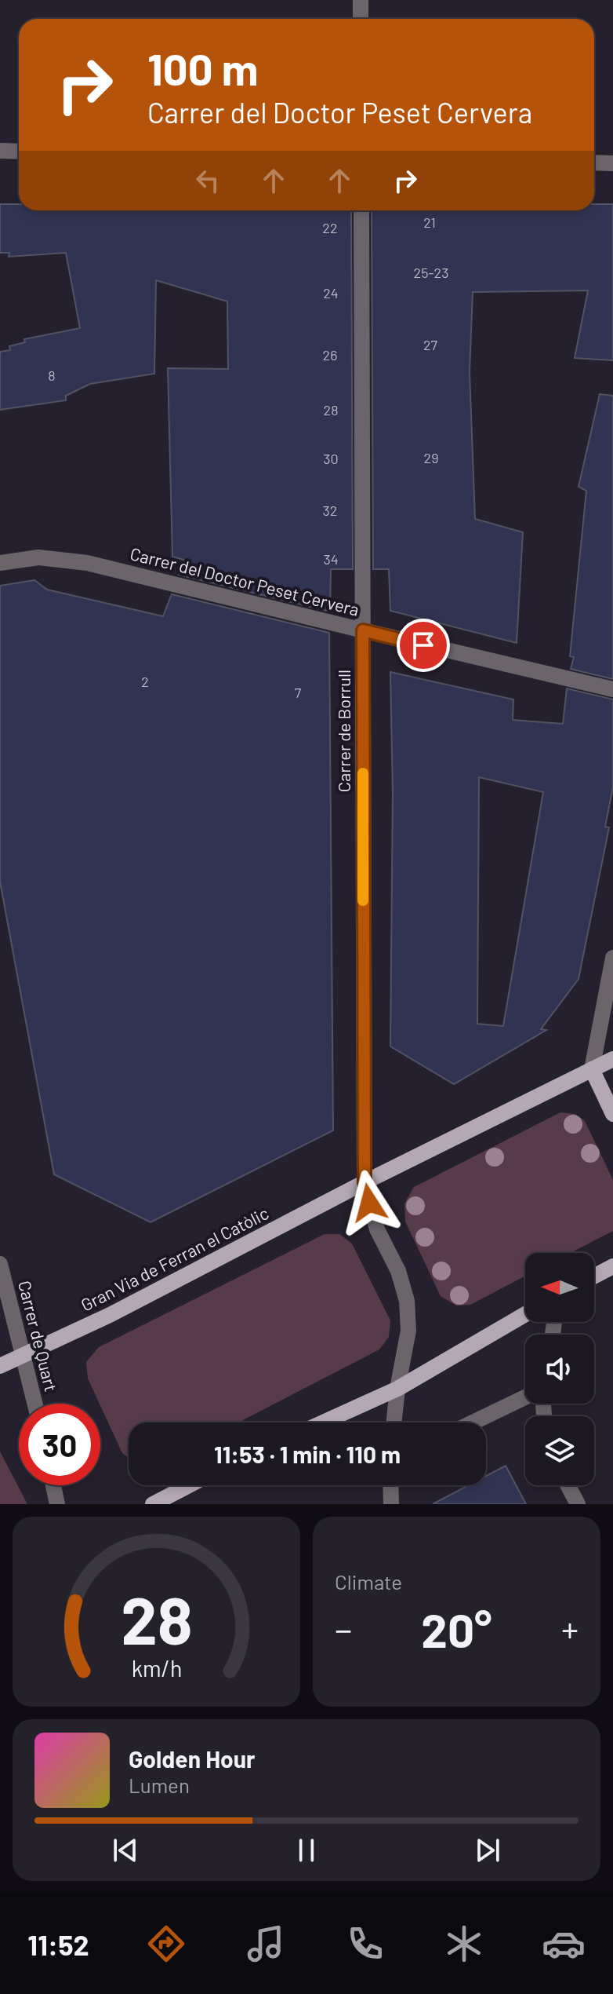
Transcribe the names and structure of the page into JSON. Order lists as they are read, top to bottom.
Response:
{
  "streets": {
    "main road": ["Gran Via de Ferran el Catòlic"],
    "street": ["Carrer del Doctor Peset Cervera", "Carrer de Borrull", "Carrer de Quart"]
  },
  "crossings": [
    ["Carrer del Doctor Peset Cervera", "Carrer de Borrull"],
    ["Carrer de Borrull", "Gran Via de Ferran el Catòlic"],
    ["Gran Via de Ferran el Catòlic", "Carrer de Quart"]
  ],
  "house_numbers": [
    "21",
    "22",
    "25-23",
    "24",
    "27",
    "26",
    "8",
    "28",
    "29",
    "30",
    "32",
    "34",
    "2",
    "7"
  ],
  "north": "left",
  "page": {
    "turn": ["100 m", "Carrer del Doctor Peset Cervera"],
    "limit": "30",
    "trip": "11:53 · 1 min · 110 m",
    "tile": "Climate",
    "heat": ["−", "20°", "+"],
    "song": ["Golden Hour", "Lumen"],
    "tabs": "11:52",
    "gauge": ["28", "km/h"]
  }
}
